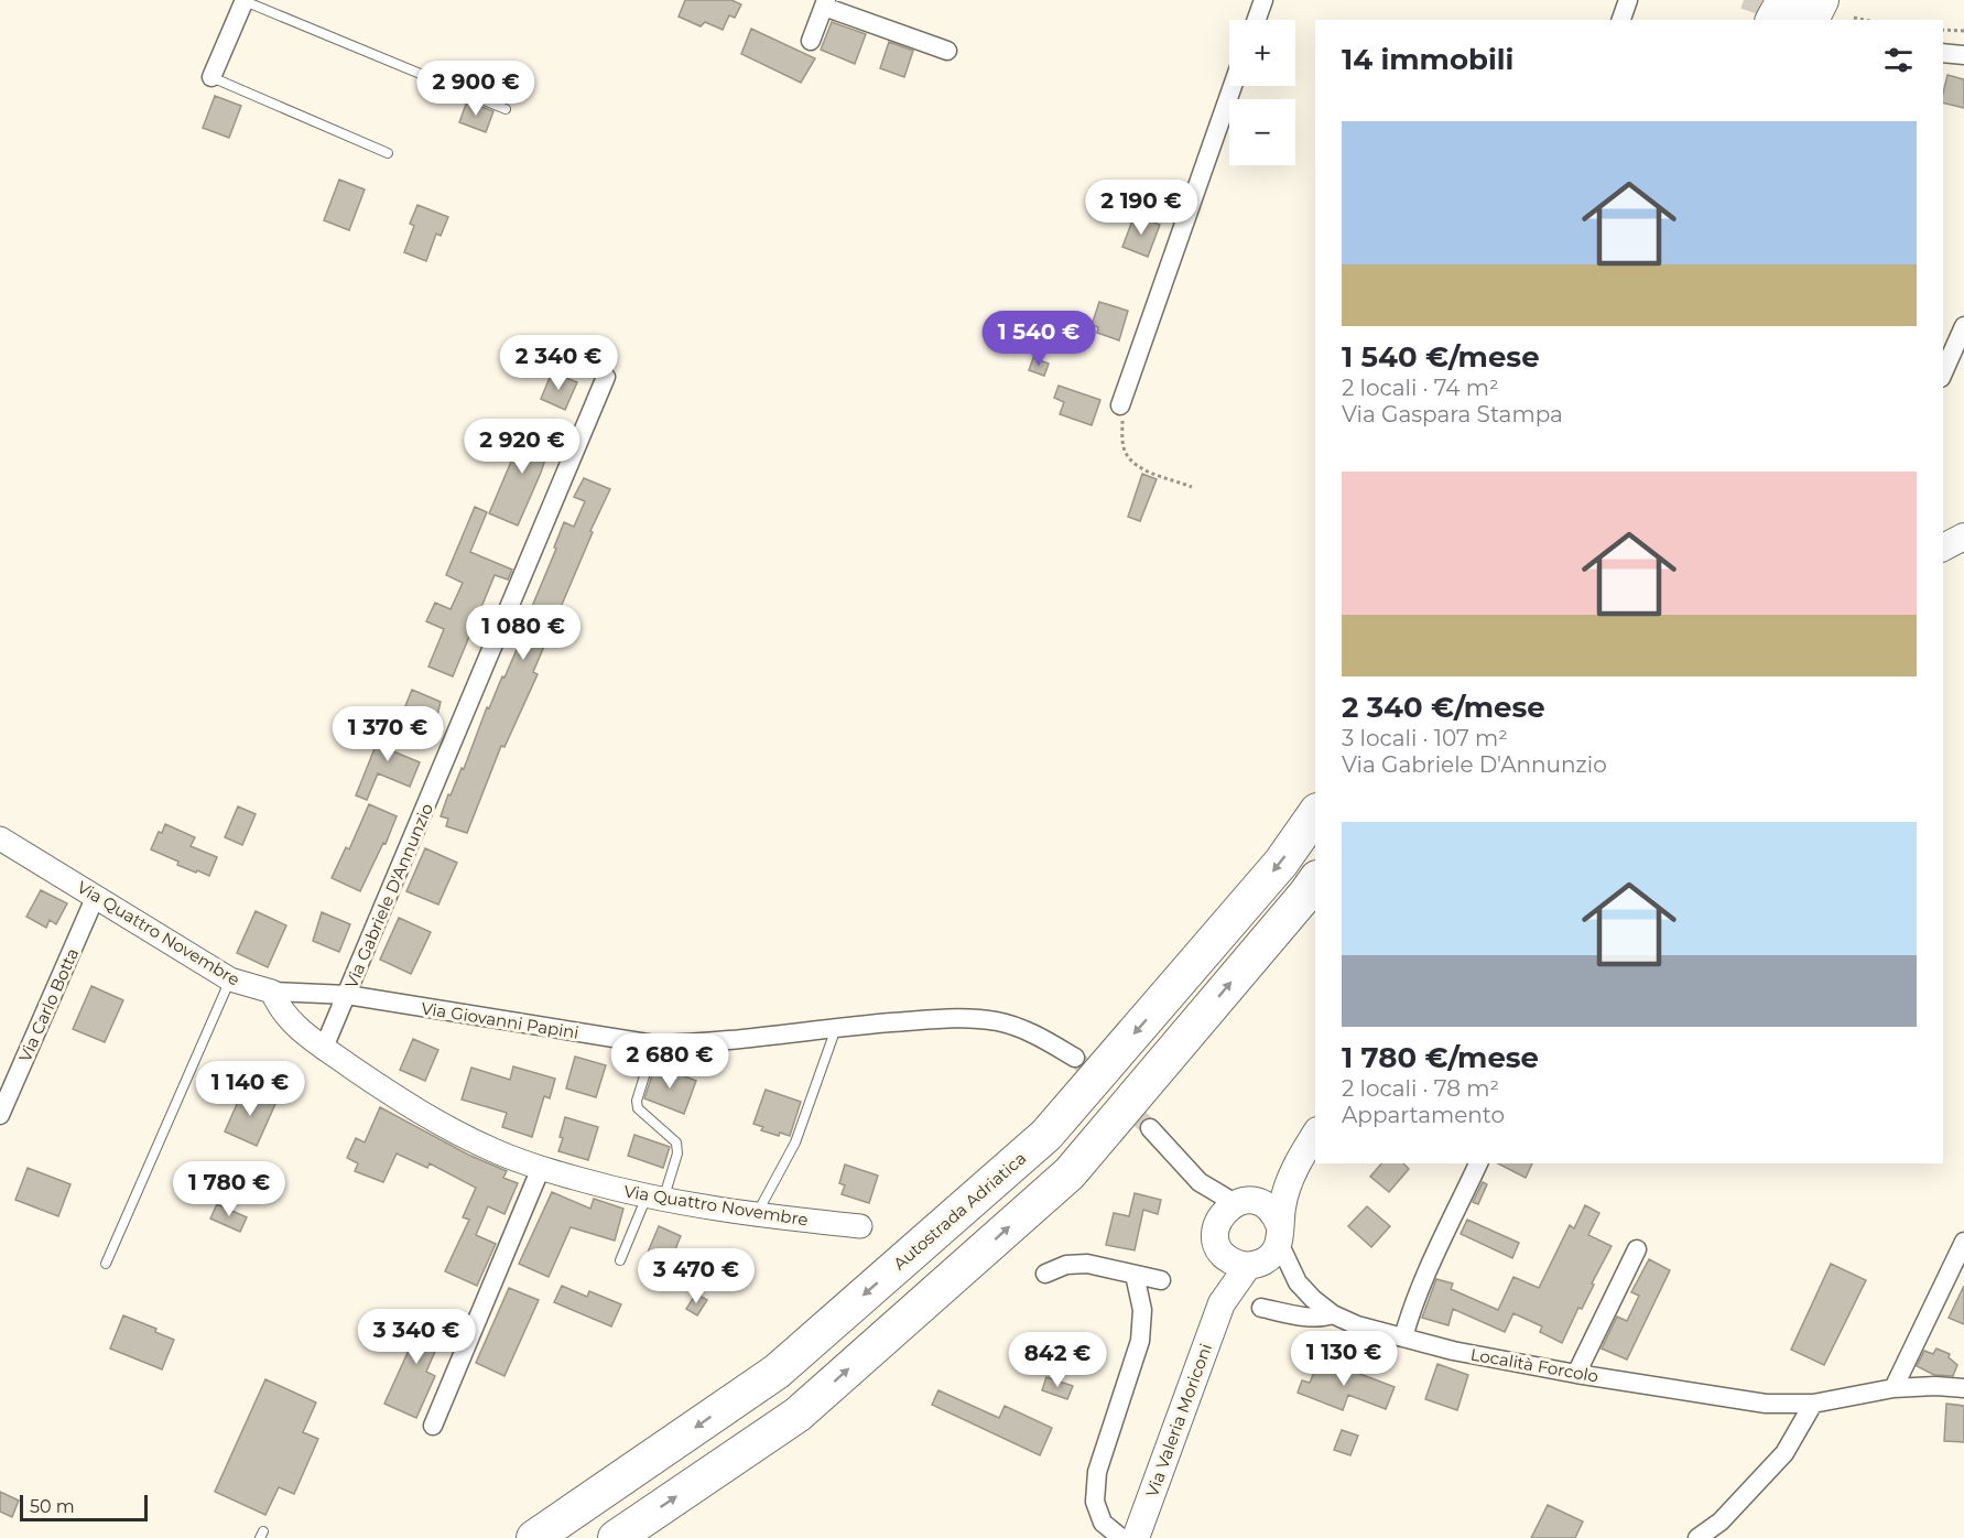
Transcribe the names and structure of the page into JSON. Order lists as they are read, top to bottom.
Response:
{
  "streets": {
    "highway": ["Autostrada Adriatica"],
    "main road": ["Via Valeria Moriconi"],
    "street": [
      "Via Gabriele D'Annunzio",
      "Via Quattro Novembre",
      "Via Carlo Botta",
      "Via Giovanni Papini",
      "Località Forcolo"
    ]
  },
  "crossings": [
    ["Via Gabriele D'Annunzio", "Via Quattro Novembre"],
    ["Via Gabriele D'Annunzio", "Via Giovanni Papini"],
    ["Via Quattro Novembre", "Via Carlo Botta"],
    ["Via Quattro Novembre", "Via Giovanni Papini"]
  ],
  "scale_bar": "50 m",
  "page": {
    "map_buttons": ["+", "−"],
    "heading": "14 immobili",
    "price": [
      "2 900 €",
      "2 190 €",
      "1 540 €",
      "2 340 €",
      "2 920 €",
      "1 080 €",
      "1 370 €",
      "2 680 €",
      "1 140 €",
      "1 780 €",
      "3 470 €",
      "3 340 €",
      "1 130 €",
      "842 €"
    ],
    "list": [
      {
        "name": "1 540 €/mese",
        "note": "2 locali · 74 m² · Via Gaspara Stampa"
      },
      {
        "name": "2 340 €/mese",
        "note": "3 locali · 107 m² · Via Gabriele D'Annunzio"
      },
      {
        "name": "1 780 €/mese",
        "note": "2 locali · 78 m² · Appartamento"
      }
    ],
    "scale": "50 m"
  }
}
